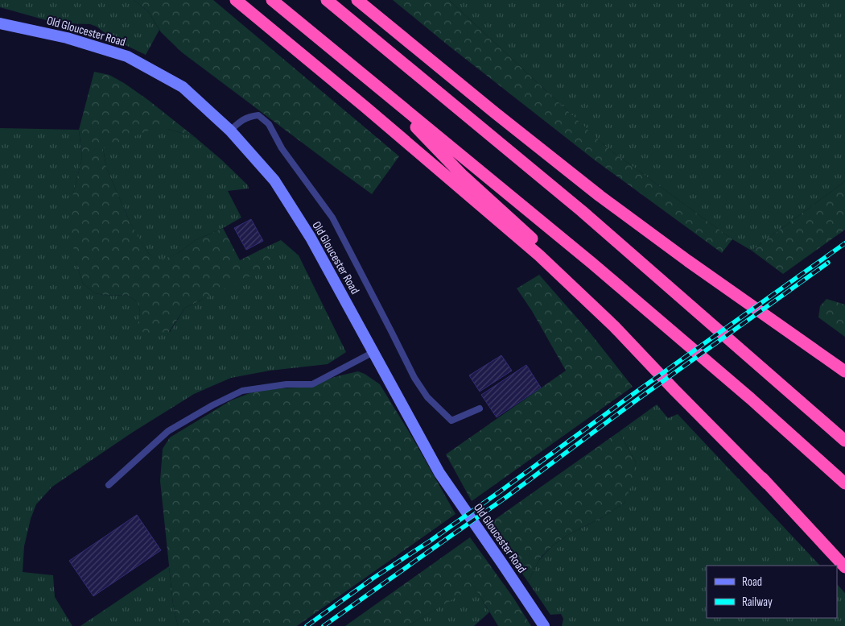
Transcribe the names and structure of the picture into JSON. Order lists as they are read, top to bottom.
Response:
{
  "streets": {
    "main road": ["Old Gloucester Road"]
  },
  "legend": ["Road", "Railway"]
}
